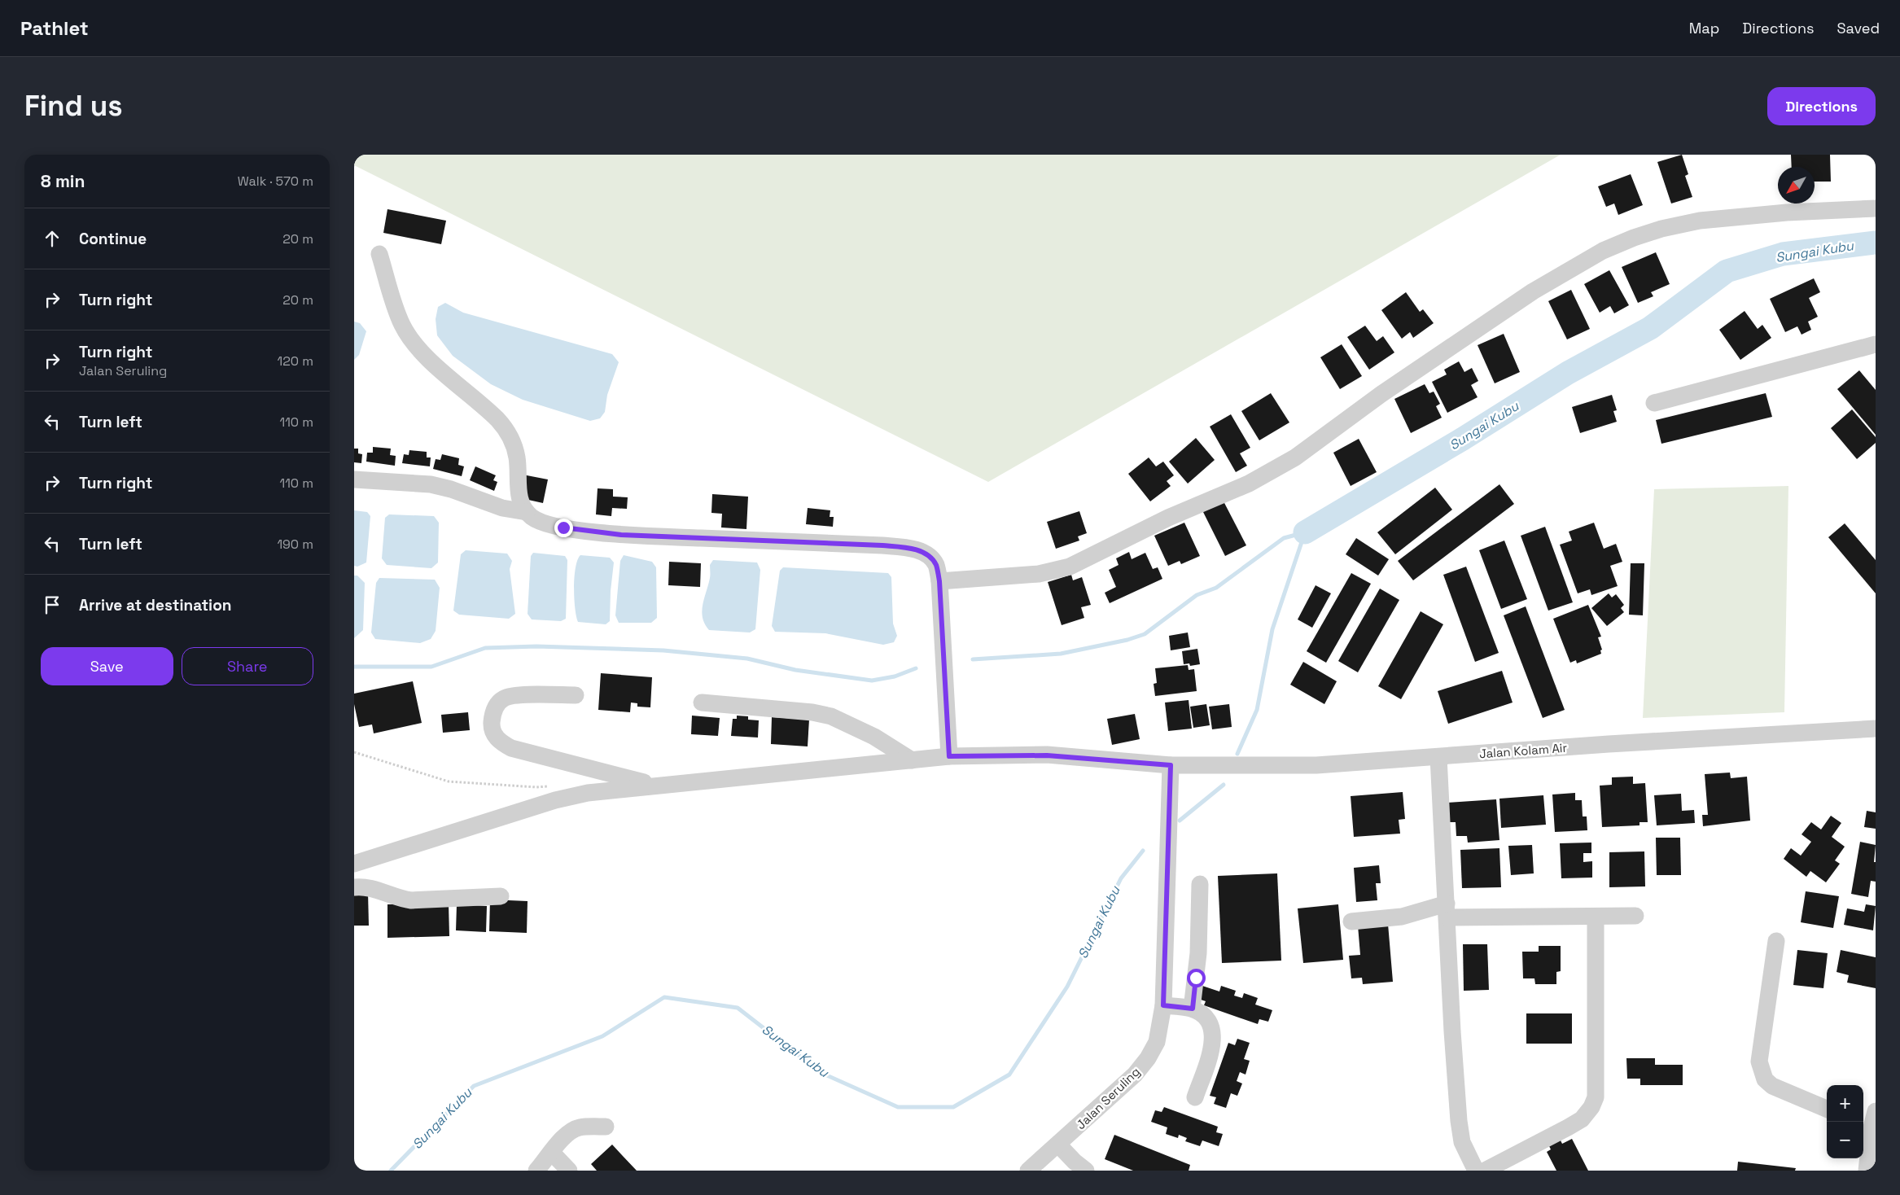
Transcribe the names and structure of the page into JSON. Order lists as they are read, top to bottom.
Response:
{
  "streets": {
    "street": ["Jalan Kolam Air", "Jalan Seruling"]
  },
  "crossings": [
    ["Jalan Kolam Air", "Jalan Seruling"]
  ],
  "water": ["Sungai Kubu"],
  "north": "bottom left",
  "page": {
    "header": "Pathlet",
    "nav": ["Map", "Directions", "Saved"],
    "buttons": [
      "Directions",
      ["Save", "Share"]
    ],
    "title": "Find us",
    "heading": ["8 min", "Walk · 570 m"],
    "list": [
      ["Continue", "20 m"],
      ["Turn right", "20 m"],
      ["Turn right", "Jalan Seruling", "120 m"],
      ["Turn left", "110 m"],
      ["Turn right", "110 m"],
      ["Turn left", "190 m"],
      "Arrive at destination"
    ],
    "map_buttons": ["+", "−"]
  }
}
